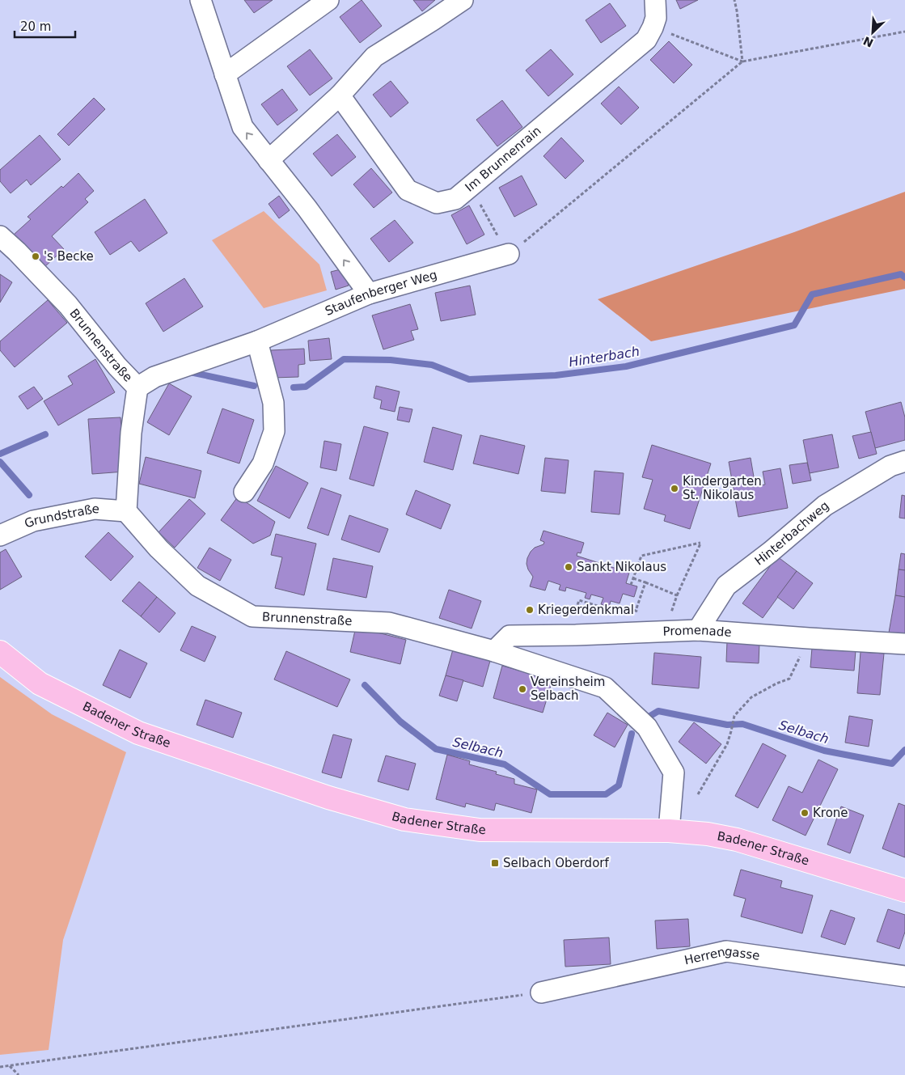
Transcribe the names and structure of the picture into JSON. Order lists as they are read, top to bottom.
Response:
{
  "streets": {
    "main road": ["Badener Straße"],
    "street": [
      "Im Brunnenrain",
      "Staufenberger Weg",
      "Brunnenstraße",
      "Grundstraße",
      "Hinterbachweg",
      "Promenade",
      "Herrengasse"
    ]
  },
  "crossings": [
    ["Staufenberger Weg", "Brunnenstraße"],
    ["Brunnenstraße", "Grundstraße"],
    ["Brunnenstraße", "Promenade"],
    ["Brunnenstraße", "Badener Straße"],
    ["Hinterbachweg", "Promenade"]
  ],
  "water": ["Hinterbach", "Selbach"],
  "places": {
    "other": [
      "'s Becke",
      "Kindergarten St. Nikolaus",
      "Sankt Nikolaus",
      "Kriegerdenkmal",
      "Vereinsheim Selbach",
      "Krone"
    ],
    "transit": ["Selbach Oberdorf"]
  },
  "scale_bar": "20 m",
  "north": "bottom left"
}
